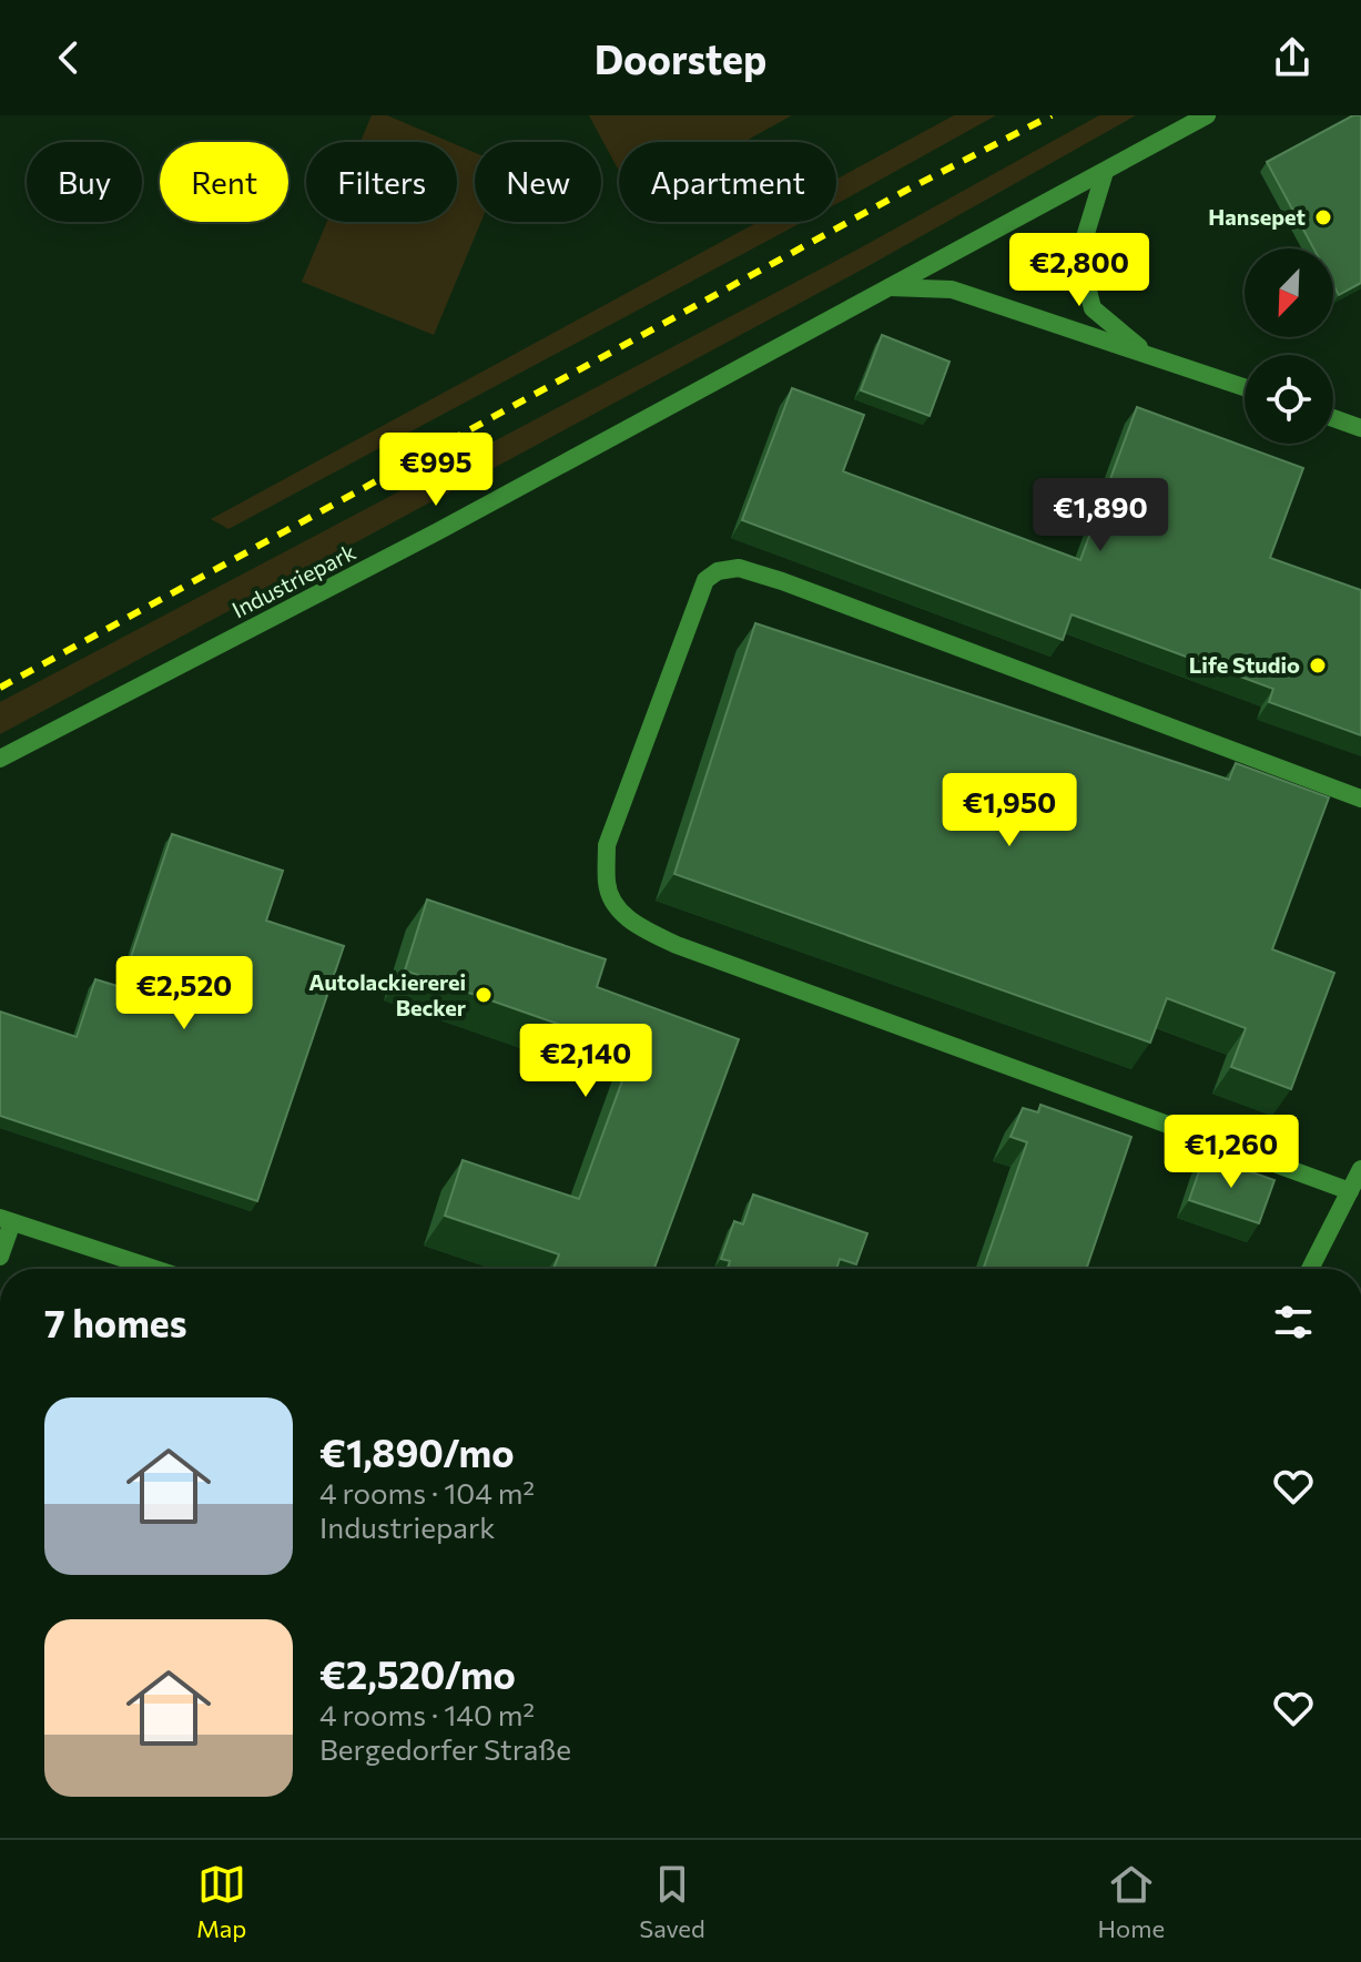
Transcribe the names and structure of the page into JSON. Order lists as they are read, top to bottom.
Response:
{
  "streets": {
    "street": ["Industriepark"]
  },
  "places": ["Hansepet", "Life Studio", "Autolackiererei Becker"],
  "north": "bottom left",
  "page": {
    "header": "Doorstep",
    "chip": [
      "Buy",
      "Rent",
      "Filters",
      "New",
      "Apartment"
    ],
    "price": [
      "€2,800",
      "€995",
      "€1,890",
      "€1,950",
      "€2,520",
      "€2,140",
      "€1,260"
    ],
    "heading": "7 homes",
    "list": [
      {
        "name": "€1,890/mo",
        "note": "4 rooms · 104 m² · Industriepark"
      },
      {
        "name": "€2,520/mo",
        "note": "4 rooms · 140 m² · Bergedorfer Straße"
      }
    ],
    "tabs": ["Map", "Saved", "Home"]
  }
}
